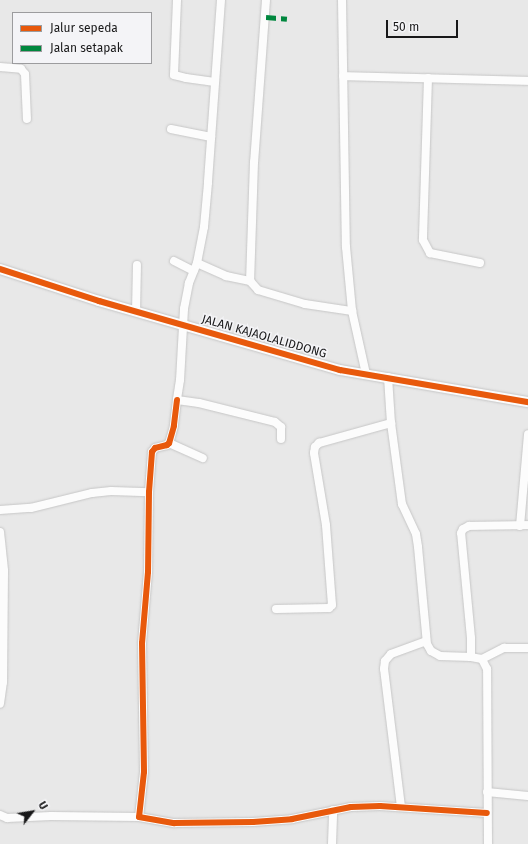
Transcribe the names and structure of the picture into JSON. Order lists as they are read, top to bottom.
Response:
{
  "streets": {
    "street": ["JALAN KAJAOLALIDDONG"]
  },
  "legend": ["Jalur sepeda", "Jalan setapak"],
  "scale_bar": "50 m",
  "north": "top right"
}
